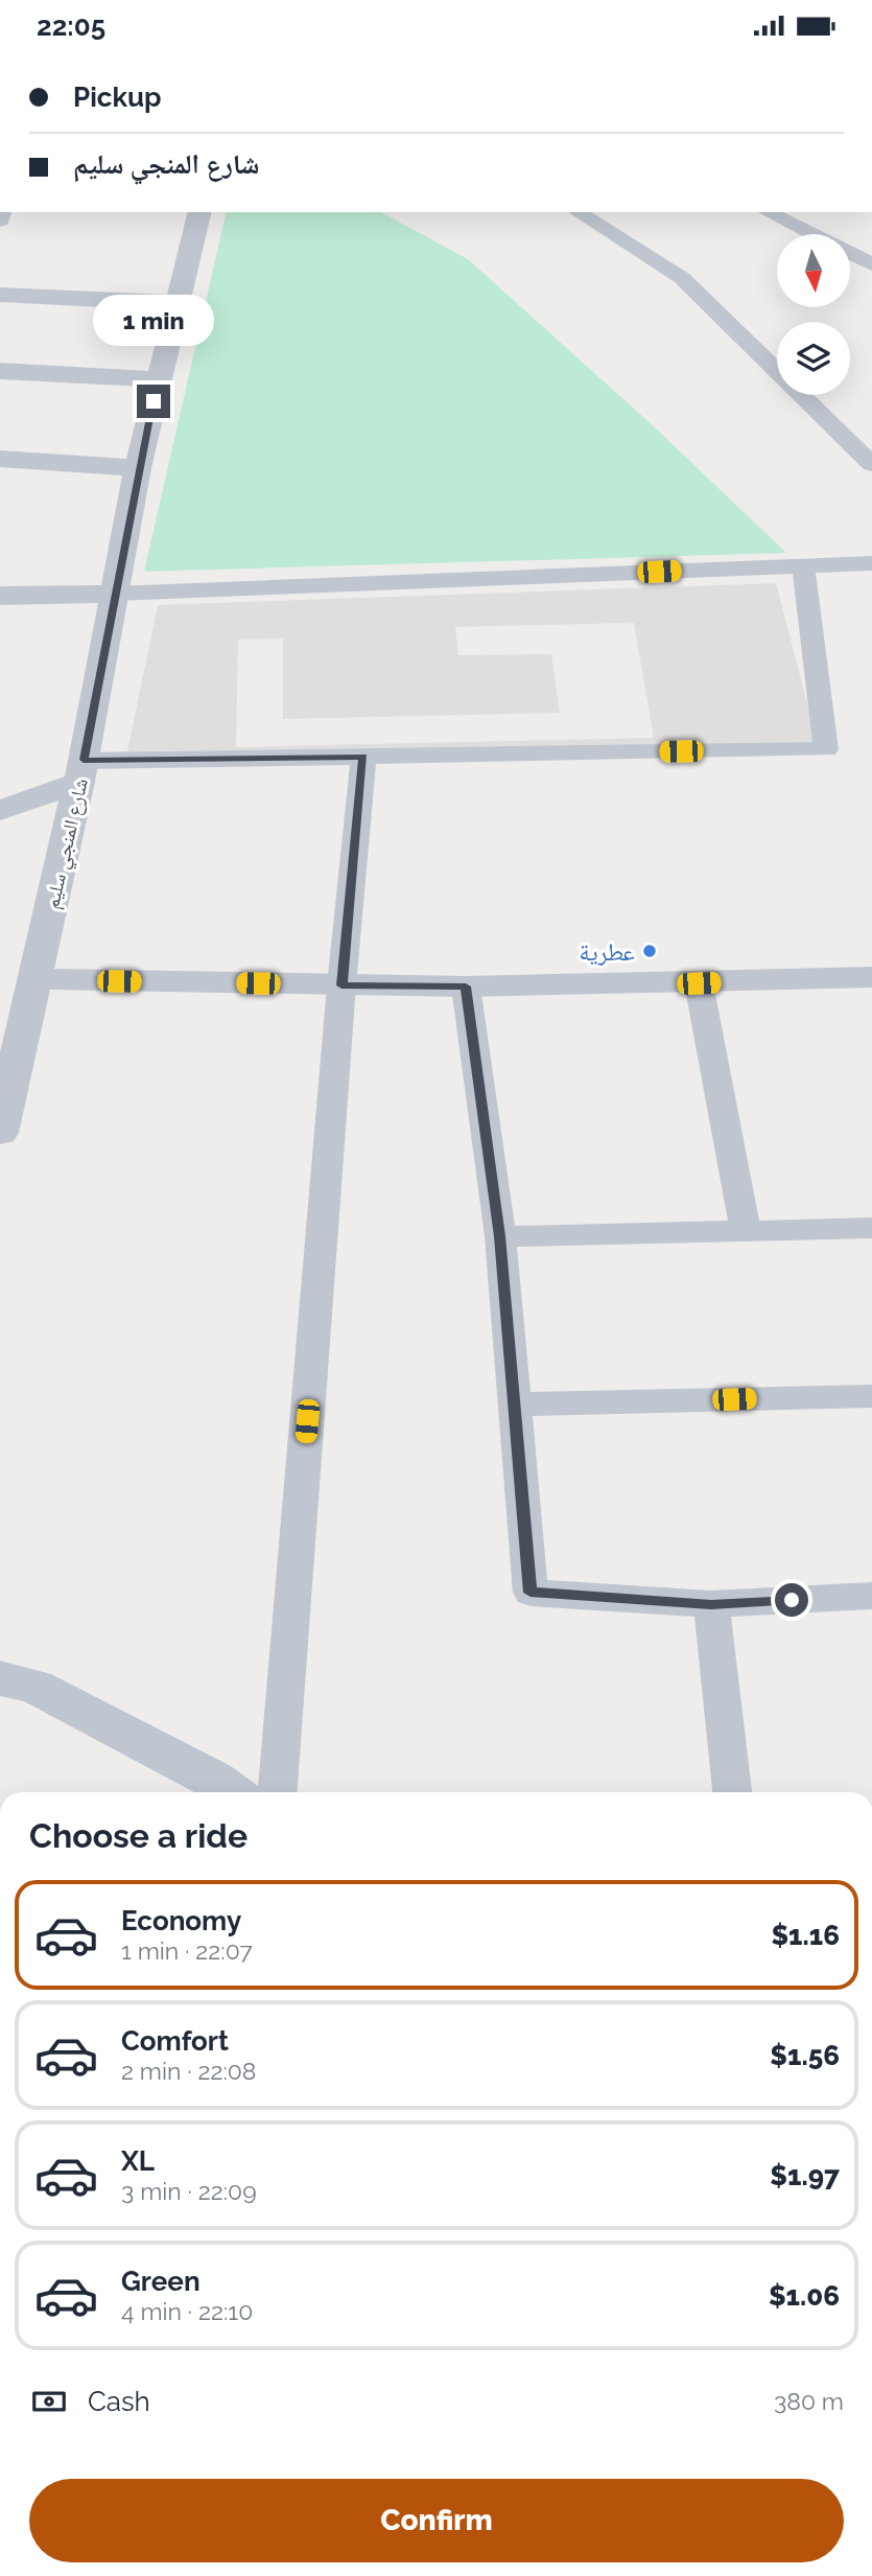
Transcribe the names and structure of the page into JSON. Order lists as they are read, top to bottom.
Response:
{
  "streets": {
    "street": ["شارع المنجي سليم"]
  },
  "places": ["عطرية"],
  "north": "bottom",
  "page": {
    "status": "22:05",
    "banner": ["Pickup", "شارع المنجي سليم"],
    "bubble": "1 min",
    "heading": "Choose a ride",
    "list": [
      {
        "name": "Economy",
        "note": "1 min · 22:07",
        "value": "$1.16"
      },
      {
        "name": "Comfort",
        "note": "2 min · 22:08",
        "value": "$1.56"
      },
      {
        "name": "XL",
        "note": "3 min · 22:09",
        "value": "$1.97"
      },
      {
        "name": "Green",
        "note": "4 min · 22:10",
        "value": "$1.06"
      }
    ],
    "pay": ["Cash", "380 m"],
    "buttons": "Confirm"
  }
}
